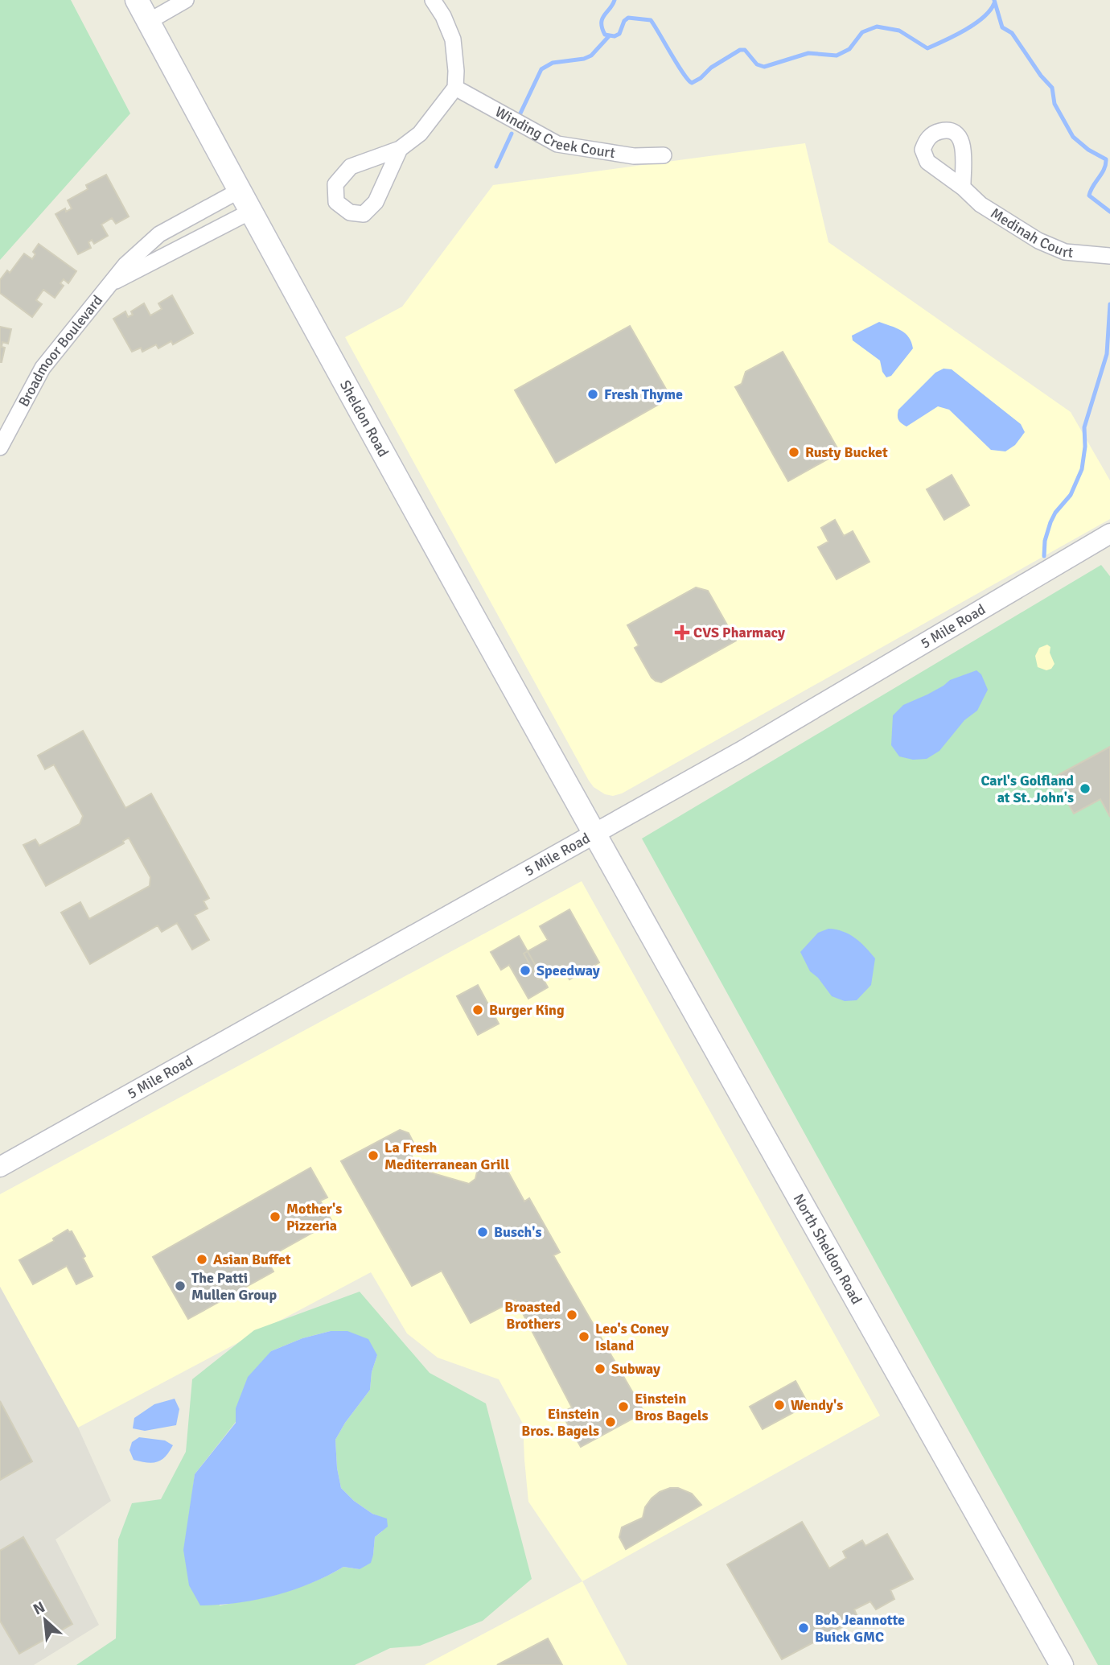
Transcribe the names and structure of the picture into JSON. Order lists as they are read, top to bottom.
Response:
{
  "streets": {
    "main road": ["Sheldon Road", "North Sheldon Road"],
    "street": [
      "Winding Creek Court",
      "Medinah Court",
      "Broadmoor Boulevard",
      "5 Mile Road"
    ]
  },
  "crossings": [
    ["Broadmoor Boulevard", "Sheldon Road"],
    ["Sheldon Road", "5 Mile Road"],
    ["Sheldon Road", "North Sheldon Road"],
    ["5 Mile Road", "North Sheldon Road"]
  ],
  "places": {
    "other": [
      "Fresh Thyme",
      "Rusty Bucket",
      "Carl's Golfland at St. John's",
      "Speedway",
      "Burger King",
      "La Fresh Mediterranean Grill",
      "Mother's Pizzeria",
      "Busch's",
      "Asian Buffet",
      "The Patti Mullen Group",
      "Broasted Brothers",
      "Leo's Coney Island",
      "Subway",
      "Wendy's",
      "Einstein Bros Bagels",
      "Einstein Bros. Bagels",
      "Bob Jeannotte Buick GMC"
    ],
    "health": ["CVS Pharmacy"]
  },
  "north": "top left"
}
